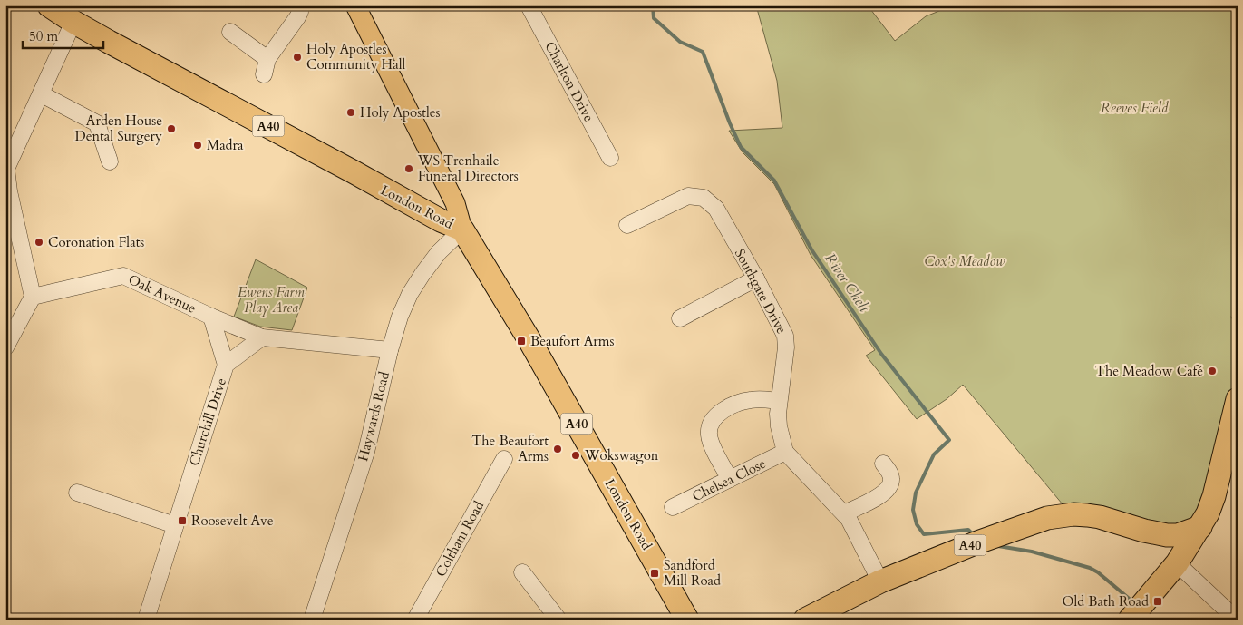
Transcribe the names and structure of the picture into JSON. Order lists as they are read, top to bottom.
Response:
{
  "streets": {
    "highway": ["A40", "London Road"],
    "street": [
      "Charlton Drive",
      "Southgate Drive",
      "Oak Avenue",
      "Haywards Road",
      "Churchill Drive",
      "Chelsea Close",
      "Coltham Road"
    ]
  },
  "crossings": [
    ["A40", "Southgate Drive"],
    ["London Road", "Haywards Road"],
    ["Southgate Drive", "Chelsea Close"],
    ["Oak Avenue", "Churchill Drive"]
  ],
  "water": ["River Chelt"],
  "parks": ["Reeves Field", "Cox's Meadow", "Ewens Farm Play Area"],
  "places": {
    "other": [
      "Holy Apostles Community Hall",
      "Holy Apostles",
      "Arden House Dental Surgery",
      "Madra",
      "WS Trenhaile Funeral Directors",
      "Coronation Flats",
      "The Meadow Café",
      "The Beaufort Arms",
      "Wokswagon"
    ],
    "transit": [
      "Beaufort Arms",
      "Roosevelt Ave",
      "Sandford Mill Road",
      "Old Bath Road"
    ]
  },
  "scale_bar": "50 m"
}
